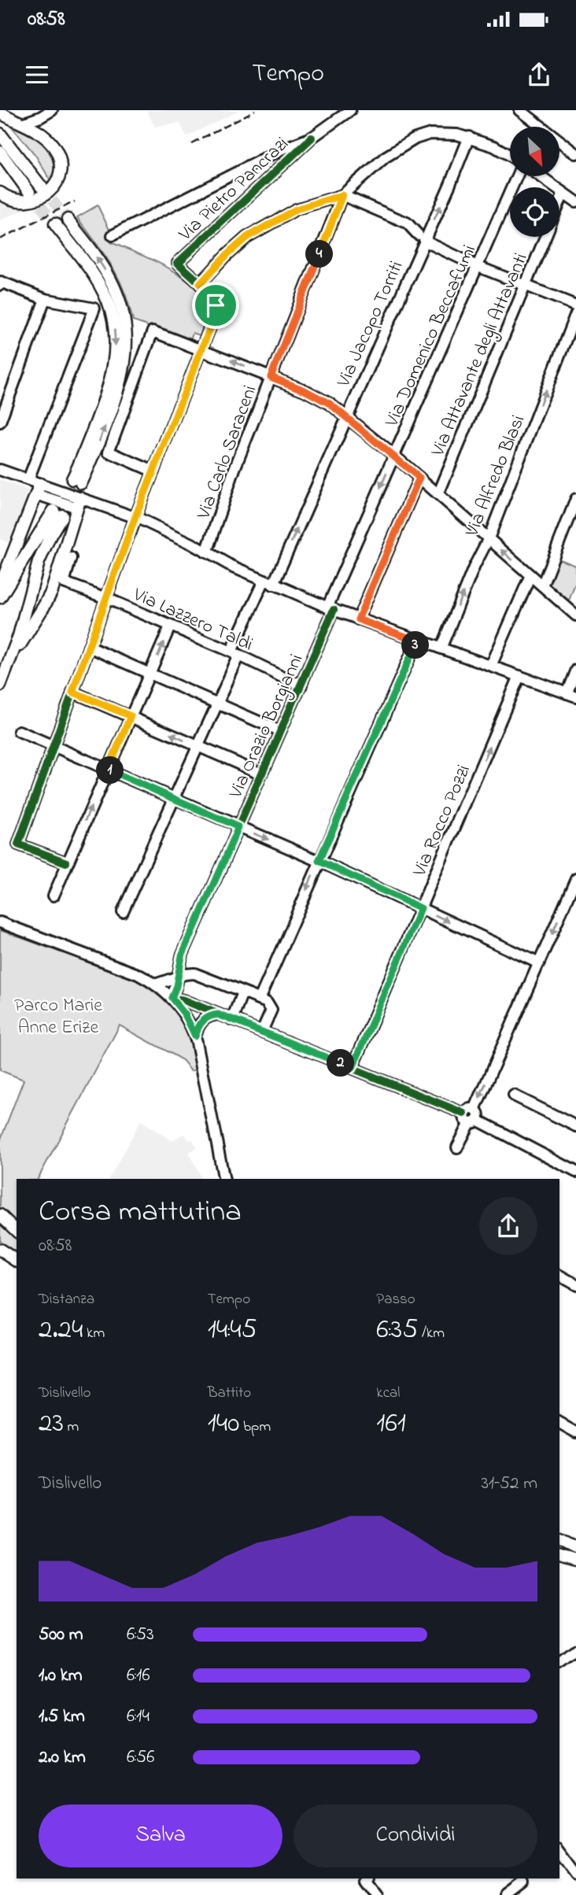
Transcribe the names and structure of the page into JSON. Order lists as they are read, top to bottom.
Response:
{
  "streets": {
    "street": [
      "Via Pietro Pancrazi",
      "Via Jacopo Torriti",
      "Via Domenico Beccafumi",
      "Via Attavante degli Attavanti",
      "Via Carlo Saraceni",
      "Via Alfredo Blasi",
      "Via Lazzero Taldi",
      "Via Orazio Borgianni",
      "Via Rocco Pozzi"
    ]
  },
  "crossings": [
    ["Via Jacopo Torriti", "Via Lazzero Taldi"],
    ["Via Domenico Beccafumi", "Via Orazio Borgianni"],
    ["Via Lazzero Taldi", "Via Orazio Borgianni"]
  ],
  "one_way": ["Via Rocco Pozzi"],
  "parks": ["Parco Marie Anne Erize"],
  "north": "bottom right",
  "page": {
    "status": "08:58",
    "header": "Tempo",
    "pins": [
      "4",
      "3",
      "1",
      "2"
    ],
    "heading": ["Corsa mattutina", "08:58"],
    "stats": [
      ["Distanza", "2.24 km"],
      ["Tempo", "14:45"],
      ["Passo", "6:35 /km"],
      ["Dislivello", "23 m"],
      ["Battito", "140 bpm"],
      ["kcal", "161"]
    ],
    "chart": ["Dislivello", "31–52 m"],
    "list": [
      {
        "name": "500 m",
        "note": "6:53"
      },
      {
        "name": "1.0 km",
        "note": "6:16"
      },
      {
        "name": "1.5 km",
        "note": "6:14"
      },
      {
        "name": "2.0 km",
        "note": "6:56"
      }
    ],
    "buttons": ["Salva", "Condividi"]
  }
}
